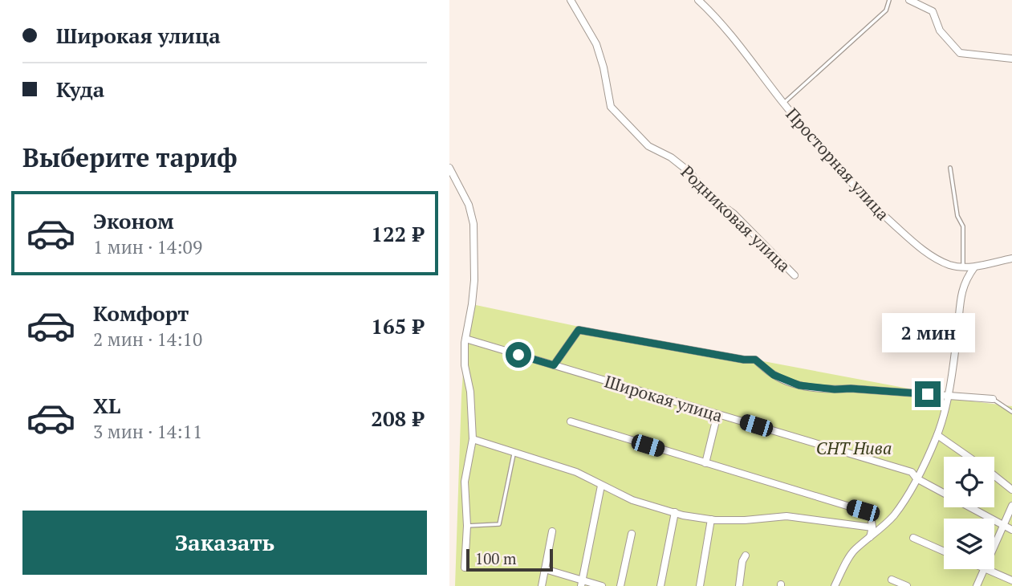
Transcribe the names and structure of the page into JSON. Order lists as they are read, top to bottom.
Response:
{
  "streets": {
    "street": ["Просторная улица", "Родниковая улица", "Широкая улица"]
  },
  "parks": ["СНТ Нива"],
  "scale_bar": "100 m",
  "page": {
    "banner": ["Широкая улица", "Куда"],
    "heading": "Выберите тариф",
    "list": [
      {
        "name": "Эконом",
        "note": "1 мин · 14:09",
        "value": "122 ₽"
      },
      {
        "name": "Комфорт",
        "note": "2 мин · 14:10",
        "value": "165 ₽"
      },
      {
        "name": "XL",
        "note": "3 мин · 14:11",
        "value": "208 ₽"
      }
    ],
    "bubble": "2 мин",
    "buttons": "Заказать",
    "scale": "100 m"
  }
}
